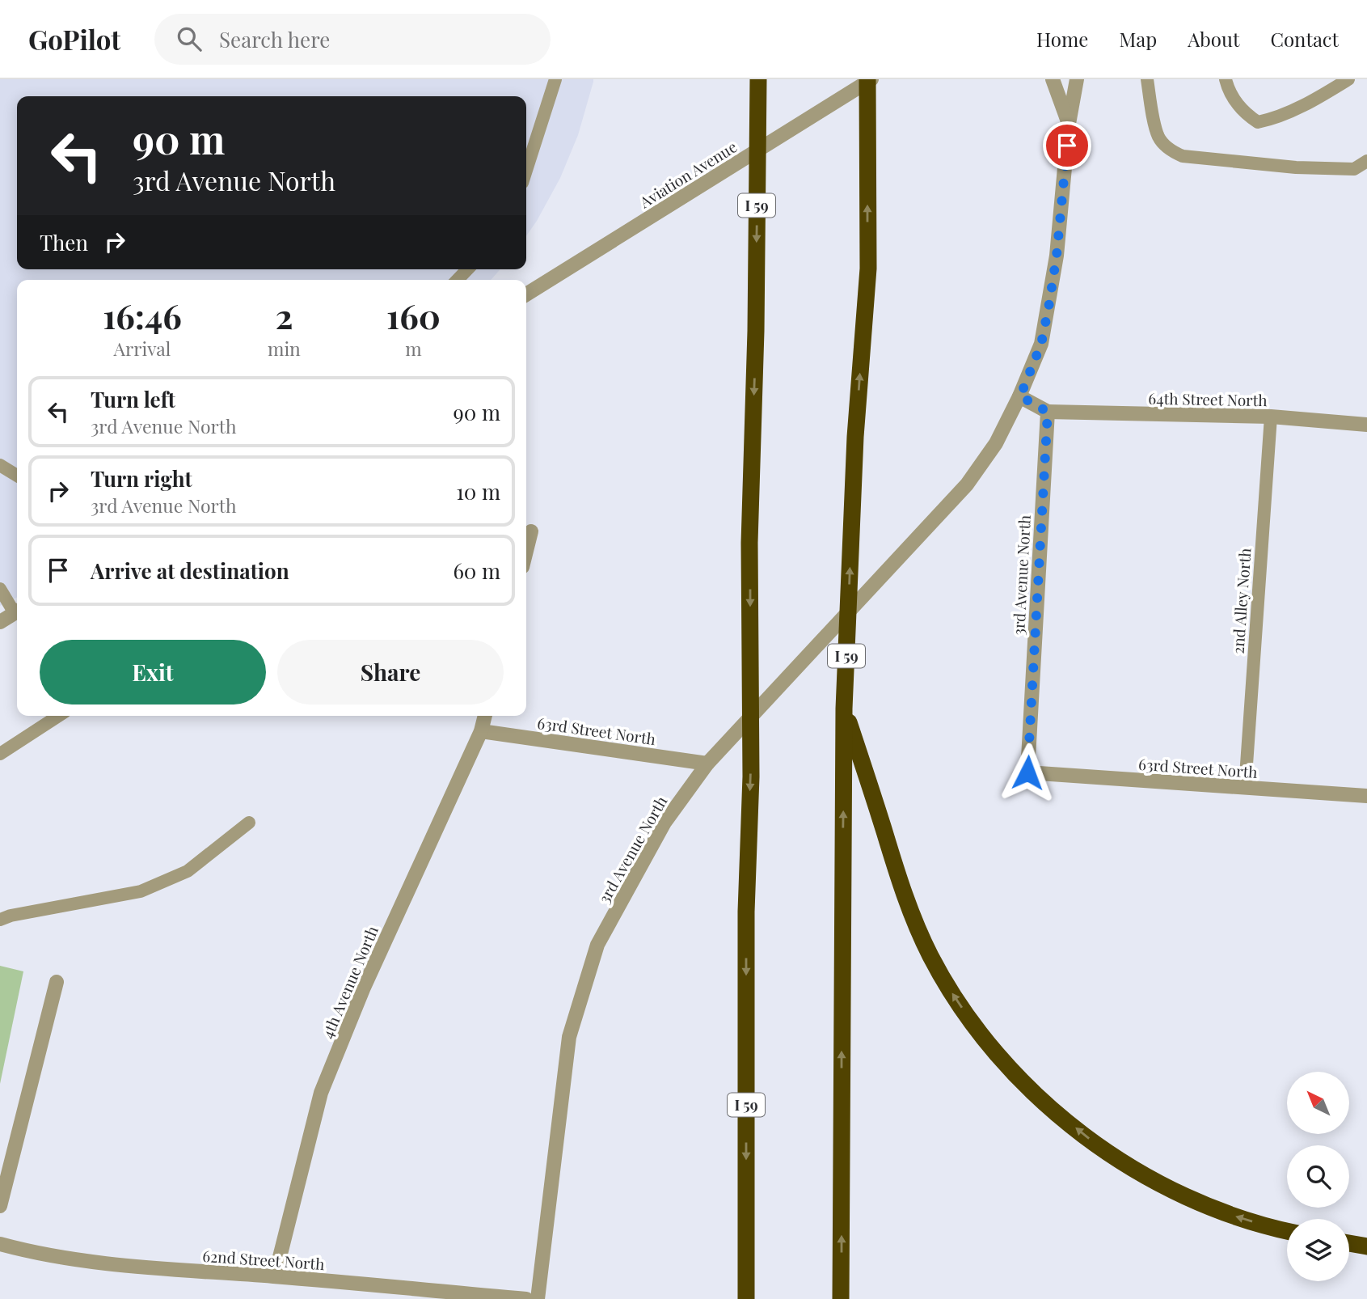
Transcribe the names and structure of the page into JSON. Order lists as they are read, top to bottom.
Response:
{
  "streets": {
    "highway": ["I 59"],
    "street": [
      "Aviation Avenue",
      "64th Street North",
      "3rd Avenue North",
      "63rd Street North",
      "4th Avenue North",
      "62nd Street North"
    ],
    "lane": ["2nd Alley North"]
  },
  "crossings": [
    ["Aviation Avenue", "I 59"],
    ["64th Street North", "3rd Avenue North"],
    ["64th Street North", "2nd Alley North"],
    ["3rd Avenue North", "63rd Street North"],
    ["2nd Alley North", "63rd Street North"],
    ["63rd Street North", "4th Avenue North"],
    ["4th Avenue North", "62nd Street North"]
  ],
  "north": "top left",
  "page": {
    "header": "GoPilot",
    "search": "Search here",
    "nav": [
      "Home",
      "Map",
      "About",
      "Contact"
    ],
    "turn": ["90 m", "3rd Avenue North"],
    "then": "Then",
    "eta": [
      "16:46",
      "Arrival",
      "2",
      "min",
      "160",
      "m"
    ],
    "list": [
      {
        "name": "Turn left",
        "note": "3rd Avenue North",
        "value": "90 m"
      },
      {
        "name": "Turn right",
        "note": "3rd Avenue North",
        "value": "10 m"
      },
      {
        "name": "Arrive at destination",
        "value": "60 m"
      }
    ],
    "buttons": ["Exit", "Share"]
  }
}
